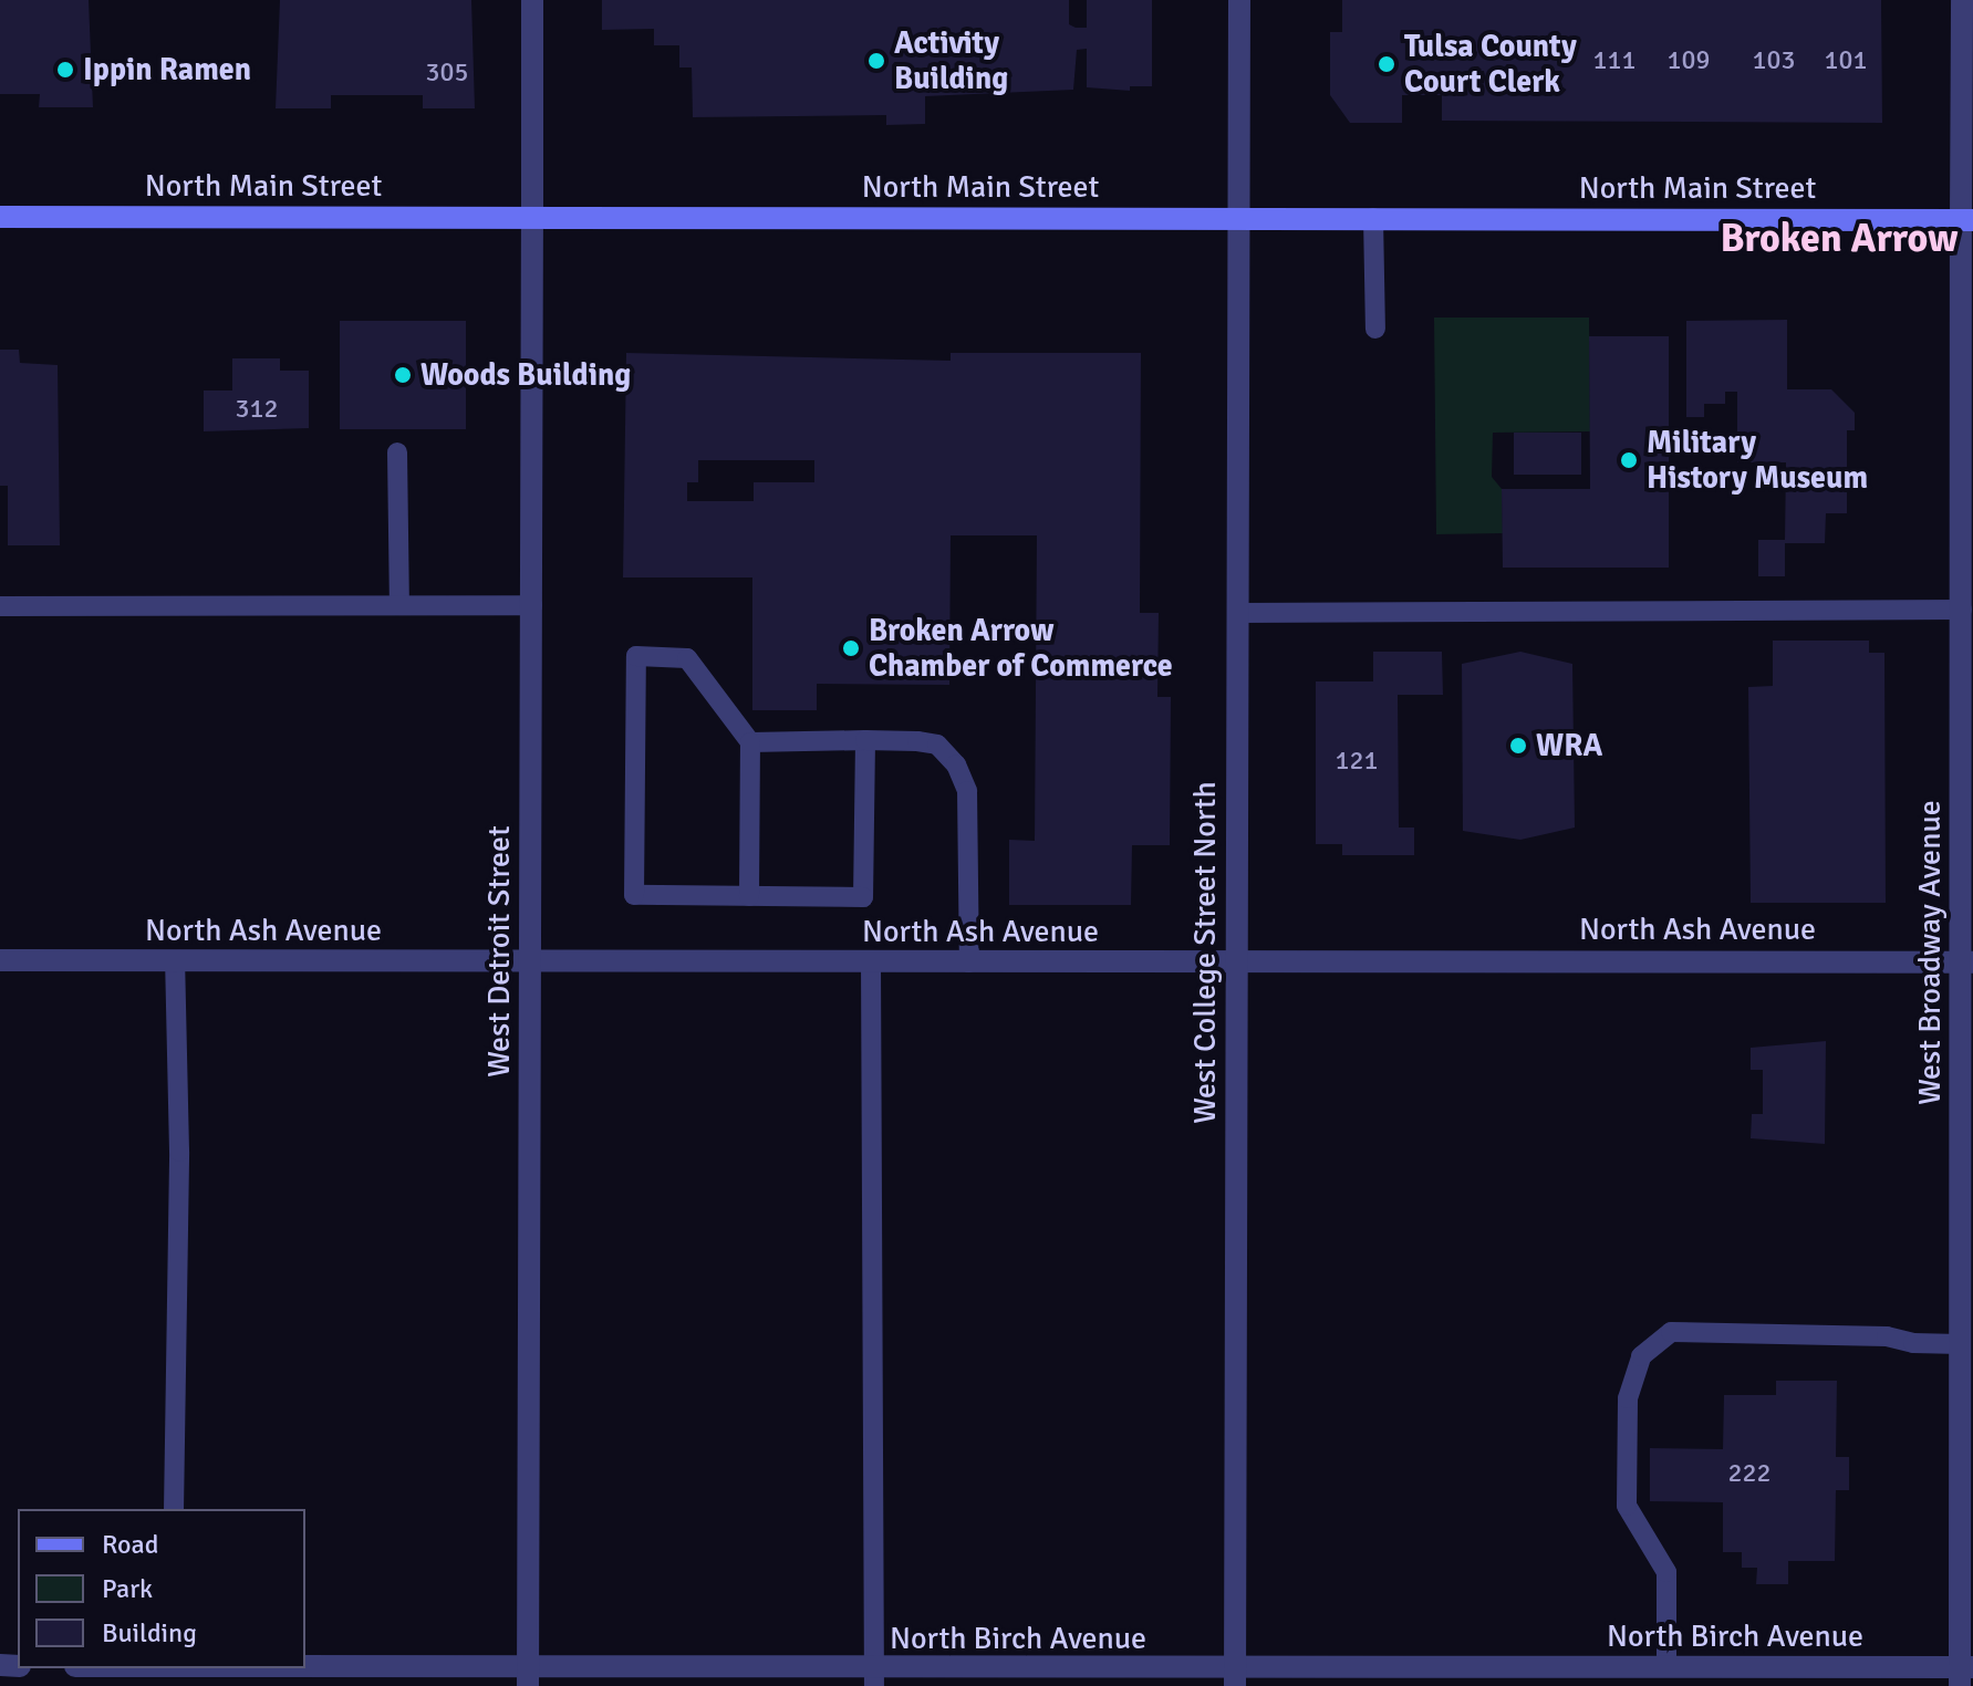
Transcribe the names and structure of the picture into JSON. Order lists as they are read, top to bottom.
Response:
{
  "streets": {
    "main road": ["North Main Street"],
    "street": [
      "North Ash Avenue",
      "West Detroit Street",
      "West College Street North",
      "West Broadway Avenue",
      "North Birch Avenue"
    ]
  },
  "crossings": [
    ["North Main Street", "West Detroit Street"],
    ["North Main Street", "West College Street North"],
    ["North Main Street", "West Broadway Avenue"],
    ["North Ash Avenue", "West Detroit Street"],
    ["North Ash Avenue", "West College Street North"],
    ["North Ash Avenue", "West Broadway Avenue"],
    ["West Detroit Street", "North Birch Avenue"],
    ["West College Street North", "North Birch Avenue"],
    ["West Broadway Avenue", "North Birch Avenue"]
  ],
  "districts": ["Broken Arrow"],
  "places": [
    "Activity Building",
    "Tulsa County Court Clerk",
    "Ippin Ramen",
    "Woods Building",
    "Military History Museum",
    "Broken Arrow Chamber of Commerce",
    "WRA"
  ],
  "house_numbers": [
    "111",
    "109",
    "103",
    "101",
    "305",
    "312",
    "121",
    "222"
  ],
  "legend": ["Road", "Park", "Building"]
}
